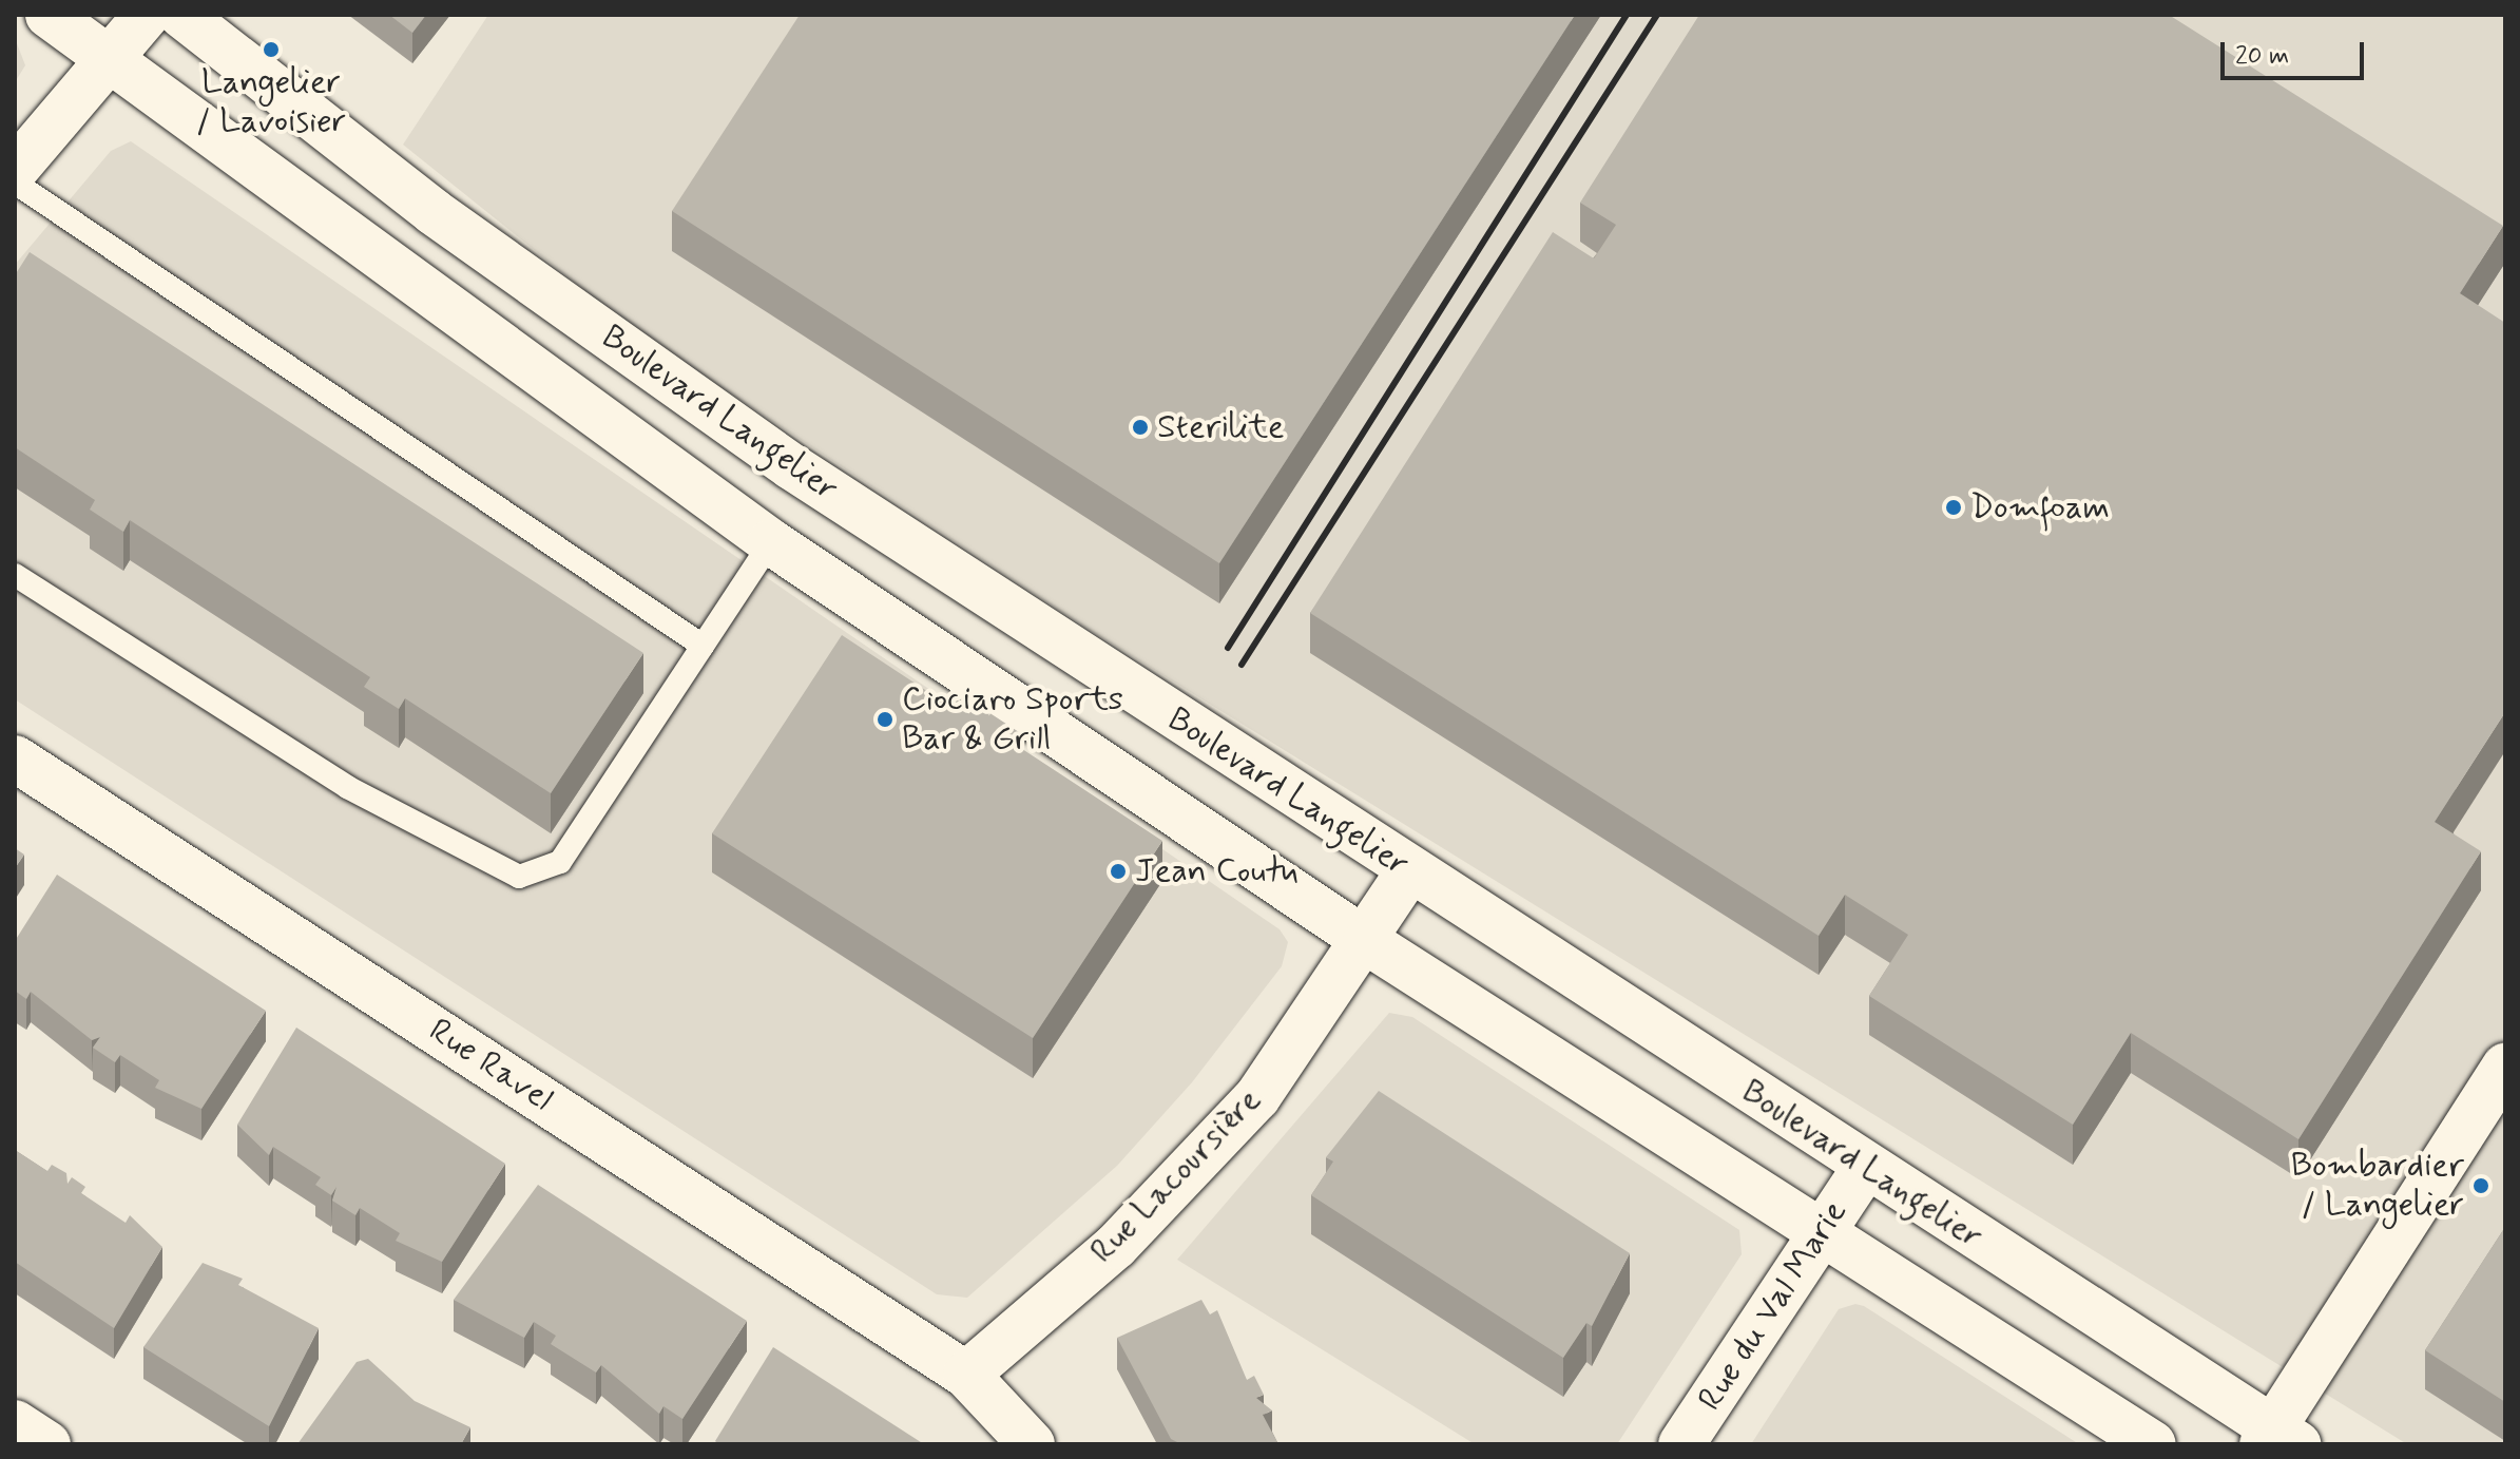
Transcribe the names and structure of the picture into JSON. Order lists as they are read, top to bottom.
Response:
{
  "streets": {
    "main road": [
      "Boulevard Langelier",
      "Rue Ravel",
      "Rue Lacoursière",
      "Rue du Val Marie"
    ]
  },
  "crossings": [
    ["Boulevard Langelier", "Rue Lacoursière"],
    ["Boulevard Langelier", "Rue du Val Marie"],
    ["Rue Ravel", "Rue Lacoursière"]
  ],
  "places": [
    "Langelier / Lavoisier",
    "Sterilite",
    "Domfoam",
    "Ciociaro Sports Bar & Grill",
    "Jean Coutu",
    "Bombardier / Langelier"
  ],
  "scale_bar": "20 m"
}
